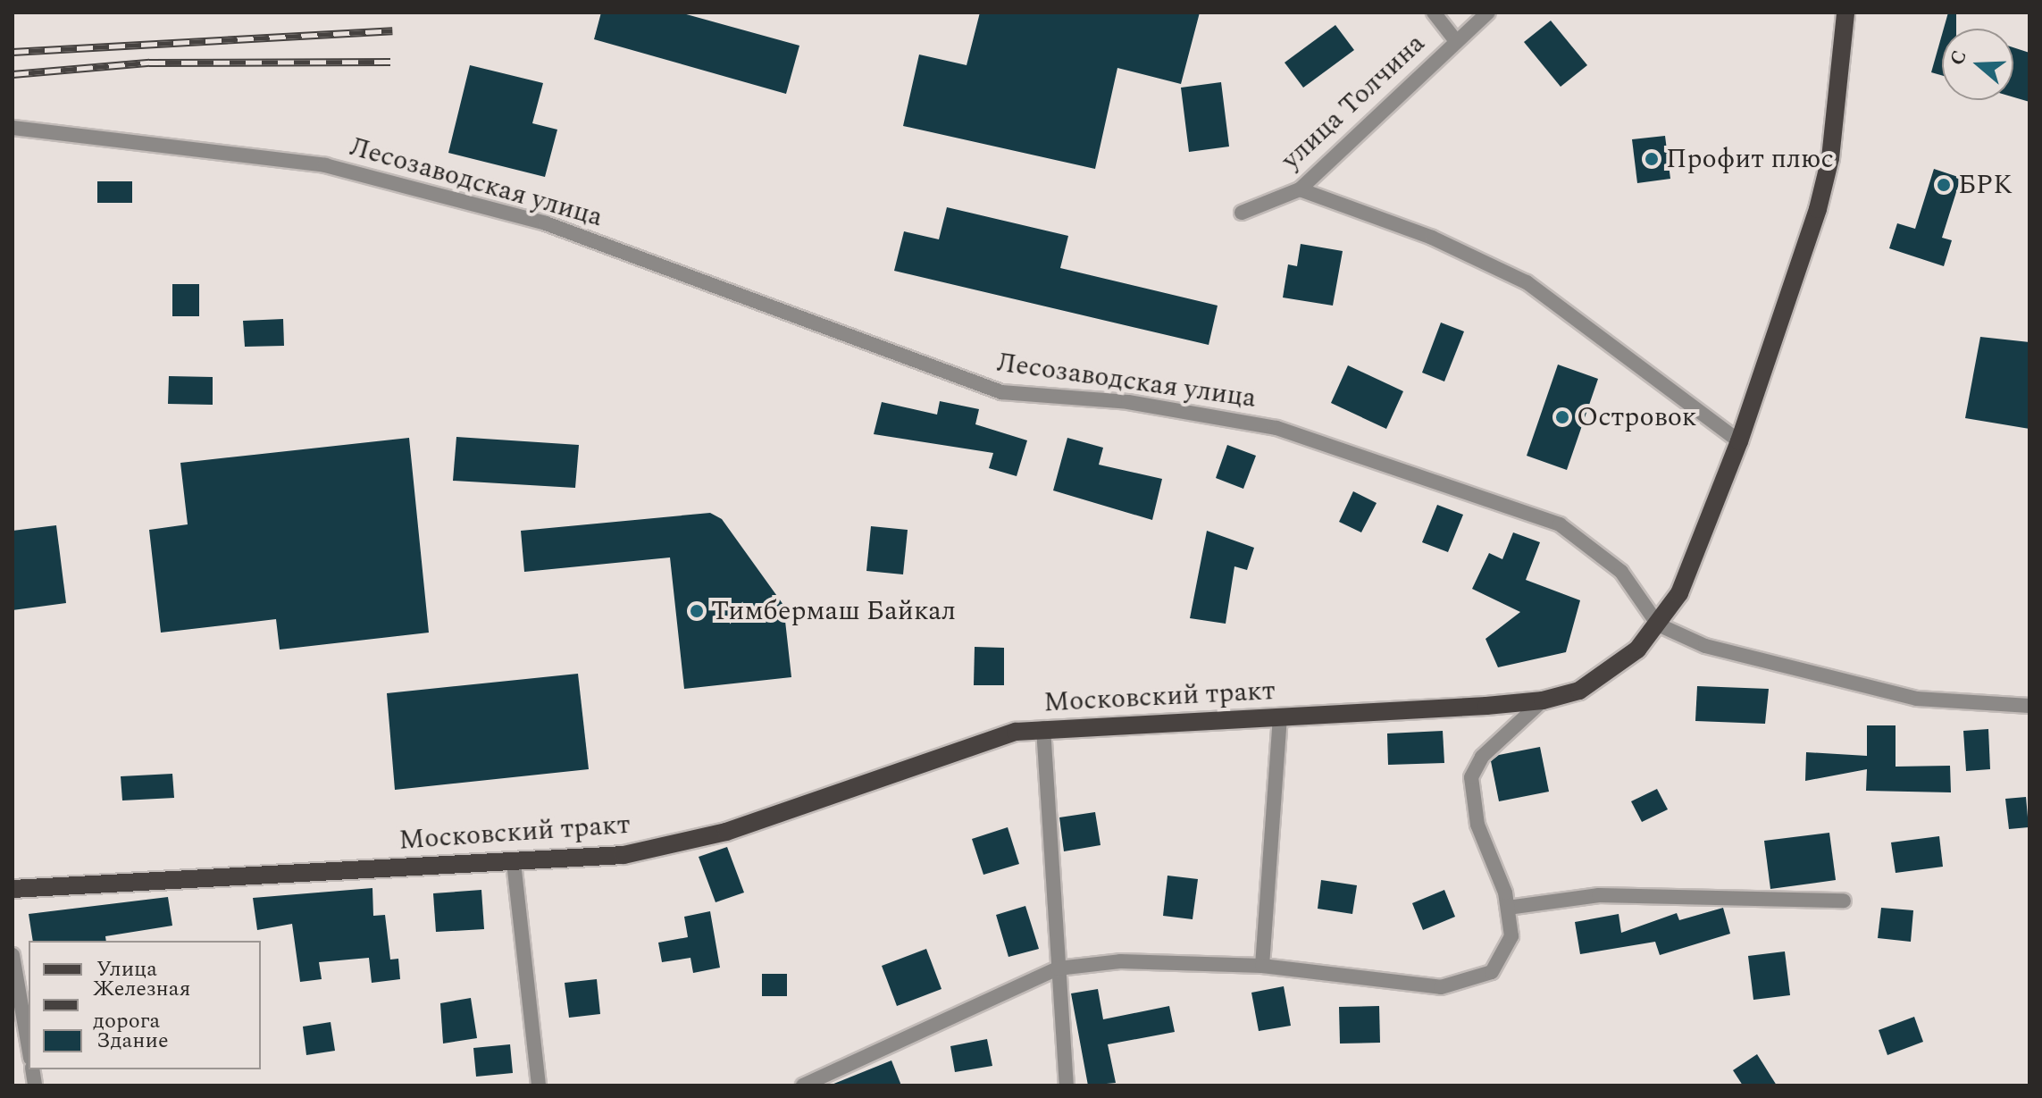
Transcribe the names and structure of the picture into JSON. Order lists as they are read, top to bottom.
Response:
{
  "streets": {
    "main road": ["Московский тракт"],
    "street": ["улица Толчина", "Лесозаводская улица"]
  },
  "crossings": [
    ["Лесозаводская улица", "Московский тракт"]
  ],
  "places": [
    "Профит плюс",
    "БРК",
    "Островок",
    "Тимбермаш Байкал"
  ],
  "legend": ["Улица", "Железная дорога", "Здание"],
  "north": "left"
}
